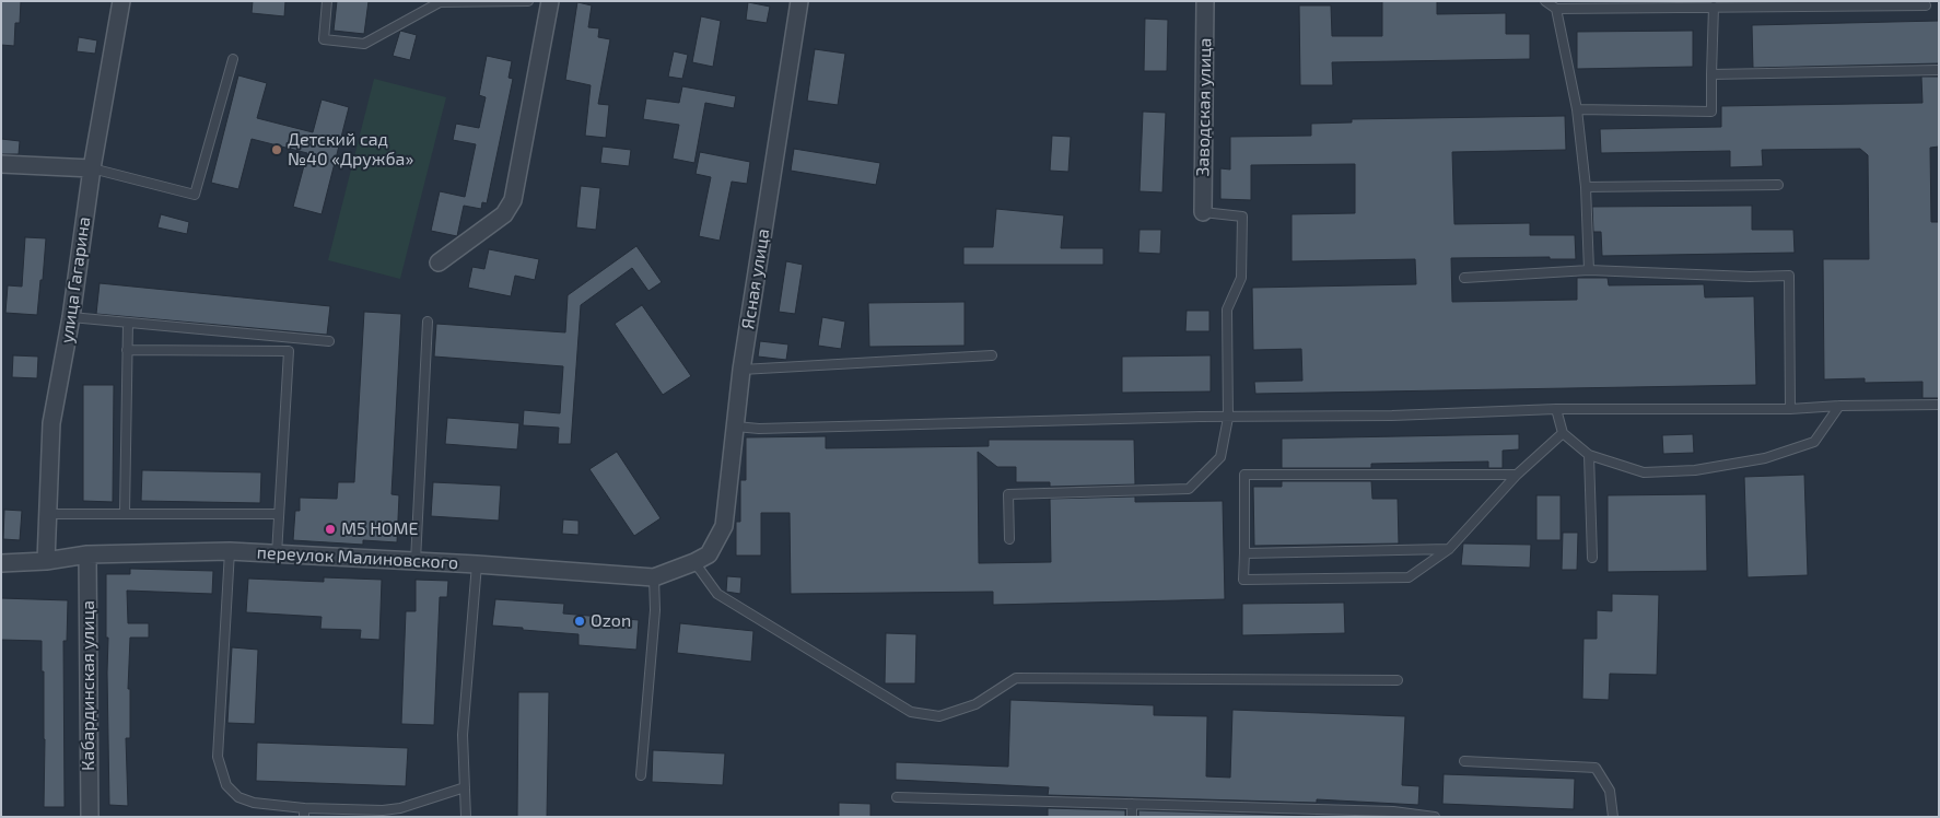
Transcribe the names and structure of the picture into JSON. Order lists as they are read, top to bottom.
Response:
{
  "streets": {
    "street": [
      "Заводская улица",
      "Ясная улица",
      "улица Гагарина",
      "переулок Малиновского",
      "Кабардинская улица"
    ]
  },
  "crossings": [
    ["Ясная улица", "переулок Малиновского"],
    ["улица Гагарина", "переулок Малиновского"],
    ["переулок Малиновского", "Кабардинская улица"]
  ],
  "places": ["Детский сад №40 «Дружба»", "M5 HOME", "Ozon"]
}
